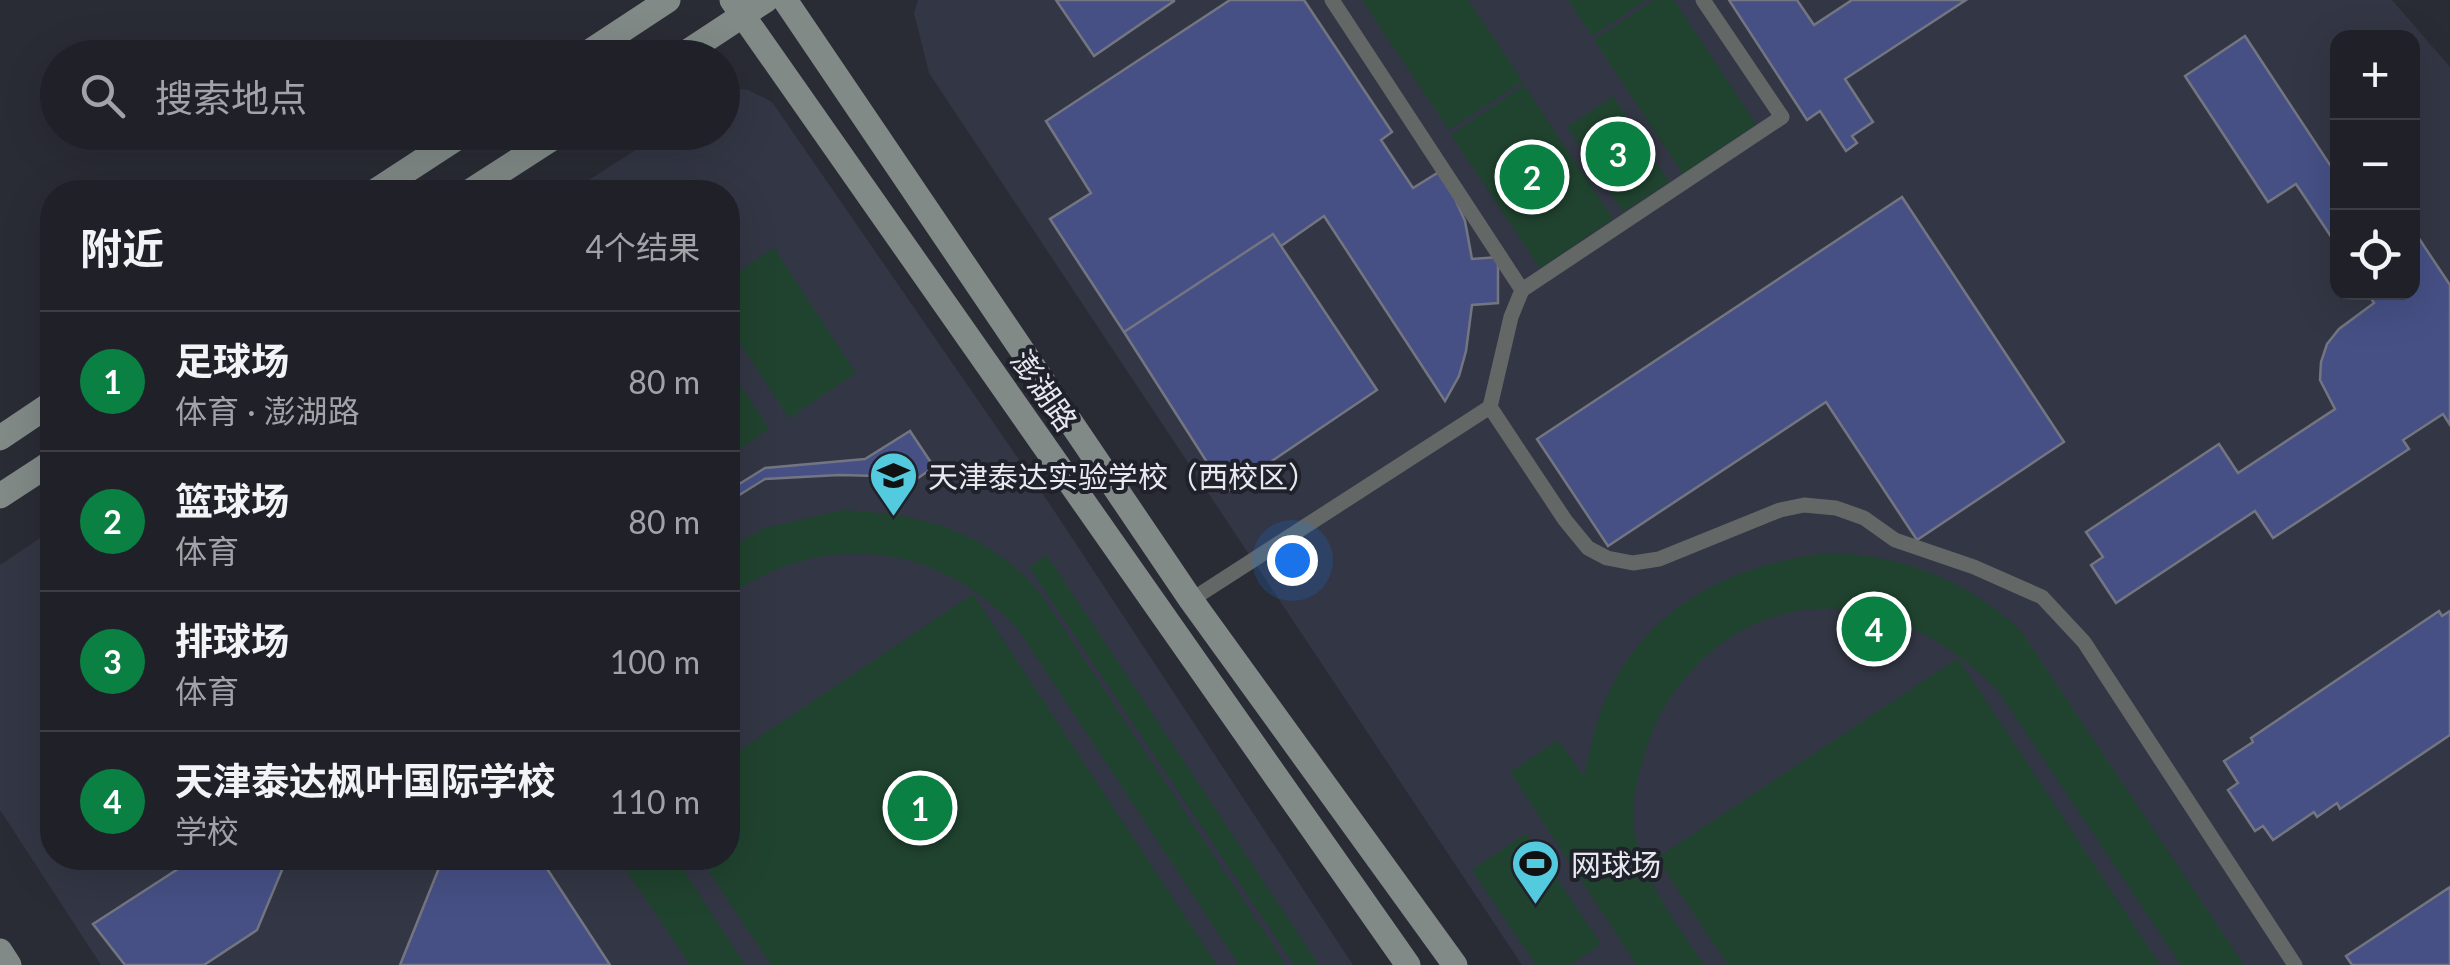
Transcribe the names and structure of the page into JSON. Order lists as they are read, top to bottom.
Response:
{
  "streets": {
    "street": ["澎湖路"]
  },
  "places": {
    "school or university": ["天津泰达实验学校（西校区）"],
    "sports": ["网球场"]
  },
  "page": {
    "map_buttons": ["+", "−"],
    "search": "搜索地点",
    "pins": [
      "3",
      "2",
      "4",
      "1"
    ],
    "heading": ["附近", "4个结果"],
    "list": [
      {
        "mark": "1",
        "name": "足球场",
        "note": "体育 · 澎湖路",
        "value": "80 m"
      },
      {
        "mark": "2",
        "name": "篮球场",
        "note": "体育",
        "value": "80 m"
      },
      {
        "mark": "3",
        "name": "排球场",
        "note": "体育",
        "value": "100 m"
      },
      {
        "mark": "4",
        "name": "天津泰达枫叶国际学校",
        "note": "学校",
        "value": "110 m"
      }
    ]
  }
}
